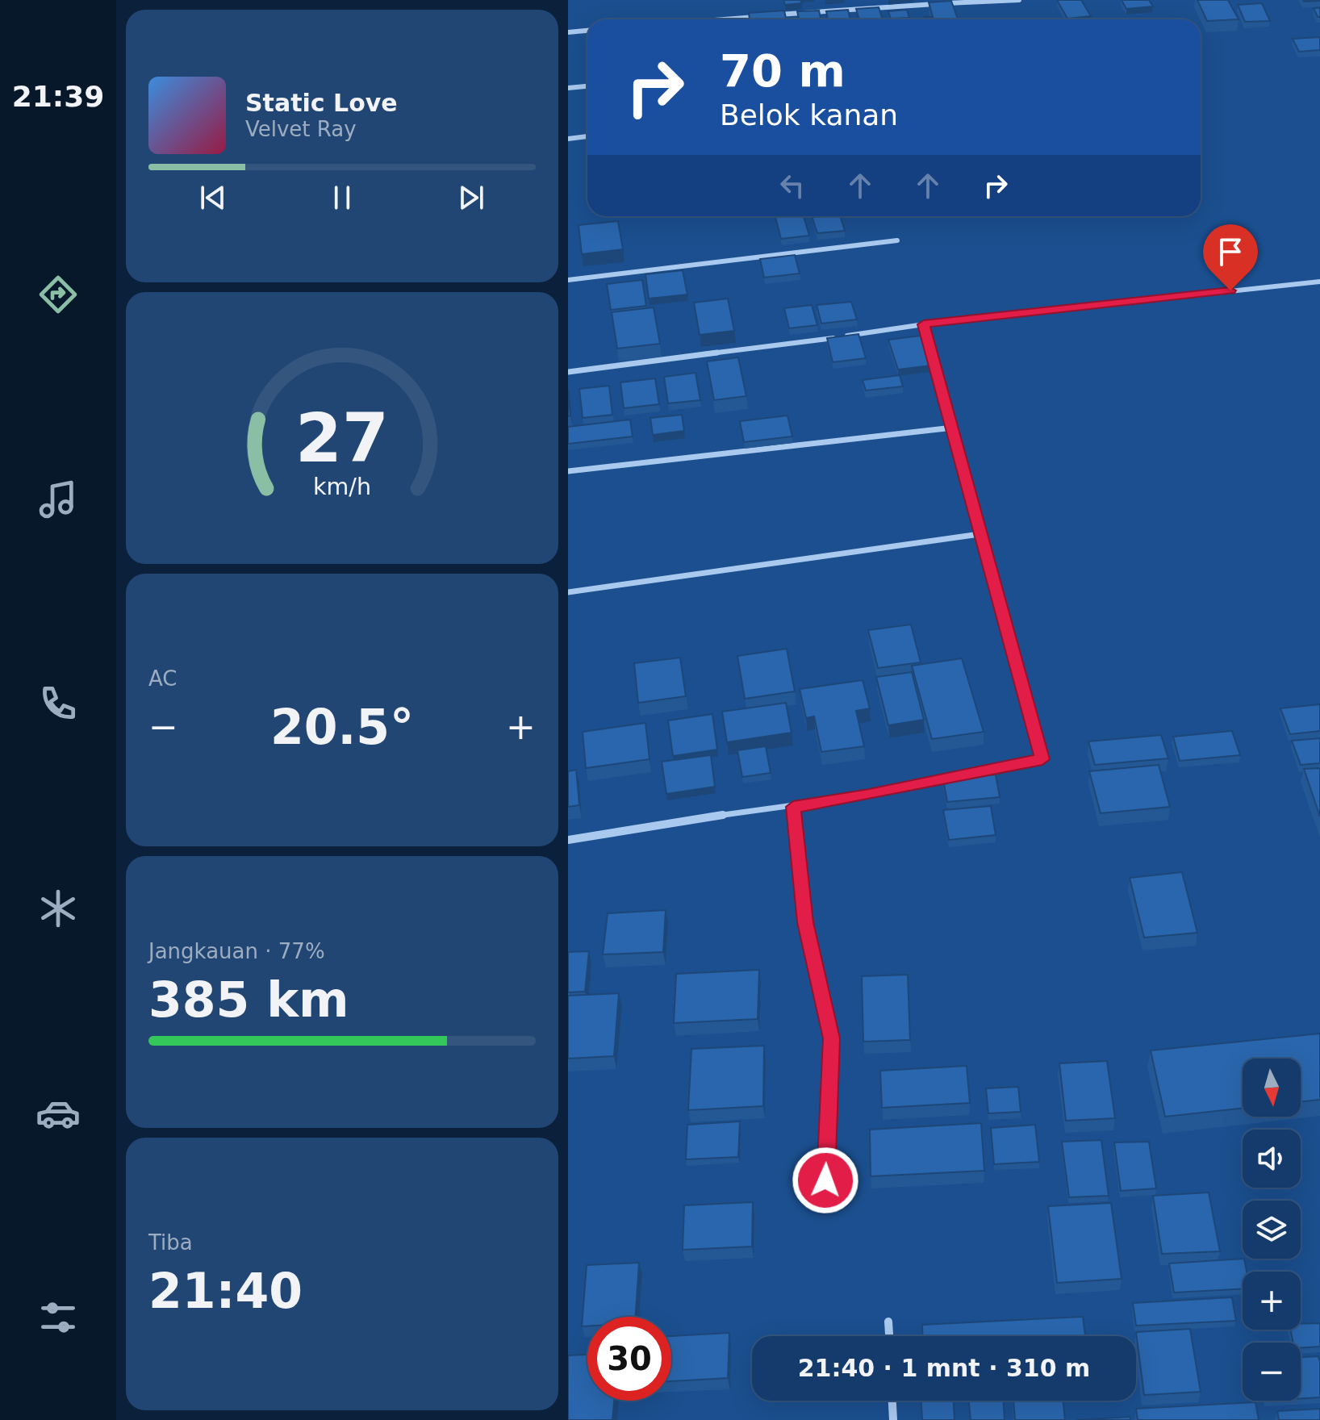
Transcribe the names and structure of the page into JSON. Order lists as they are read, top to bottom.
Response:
{
  "north": "bottom",
  "page": {
    "tabs": "21:39",
    "turn": ["70 m", "Belok kanan"],
    "song": ["Static Love", "Velvet Ray"],
    "tile": [
      "AC",
      ["Jangkauan · 77%", "385 km"],
      ["Tiba", "21:40"]
    ],
    "heat": ["−", "20.5°", "+"],
    "map_buttons": ["+", "−"],
    "limit": "30",
    "trip": "21:40 · 1 mnt · 310 m",
    "gauge": ["27", "km/h"]
  }
}
